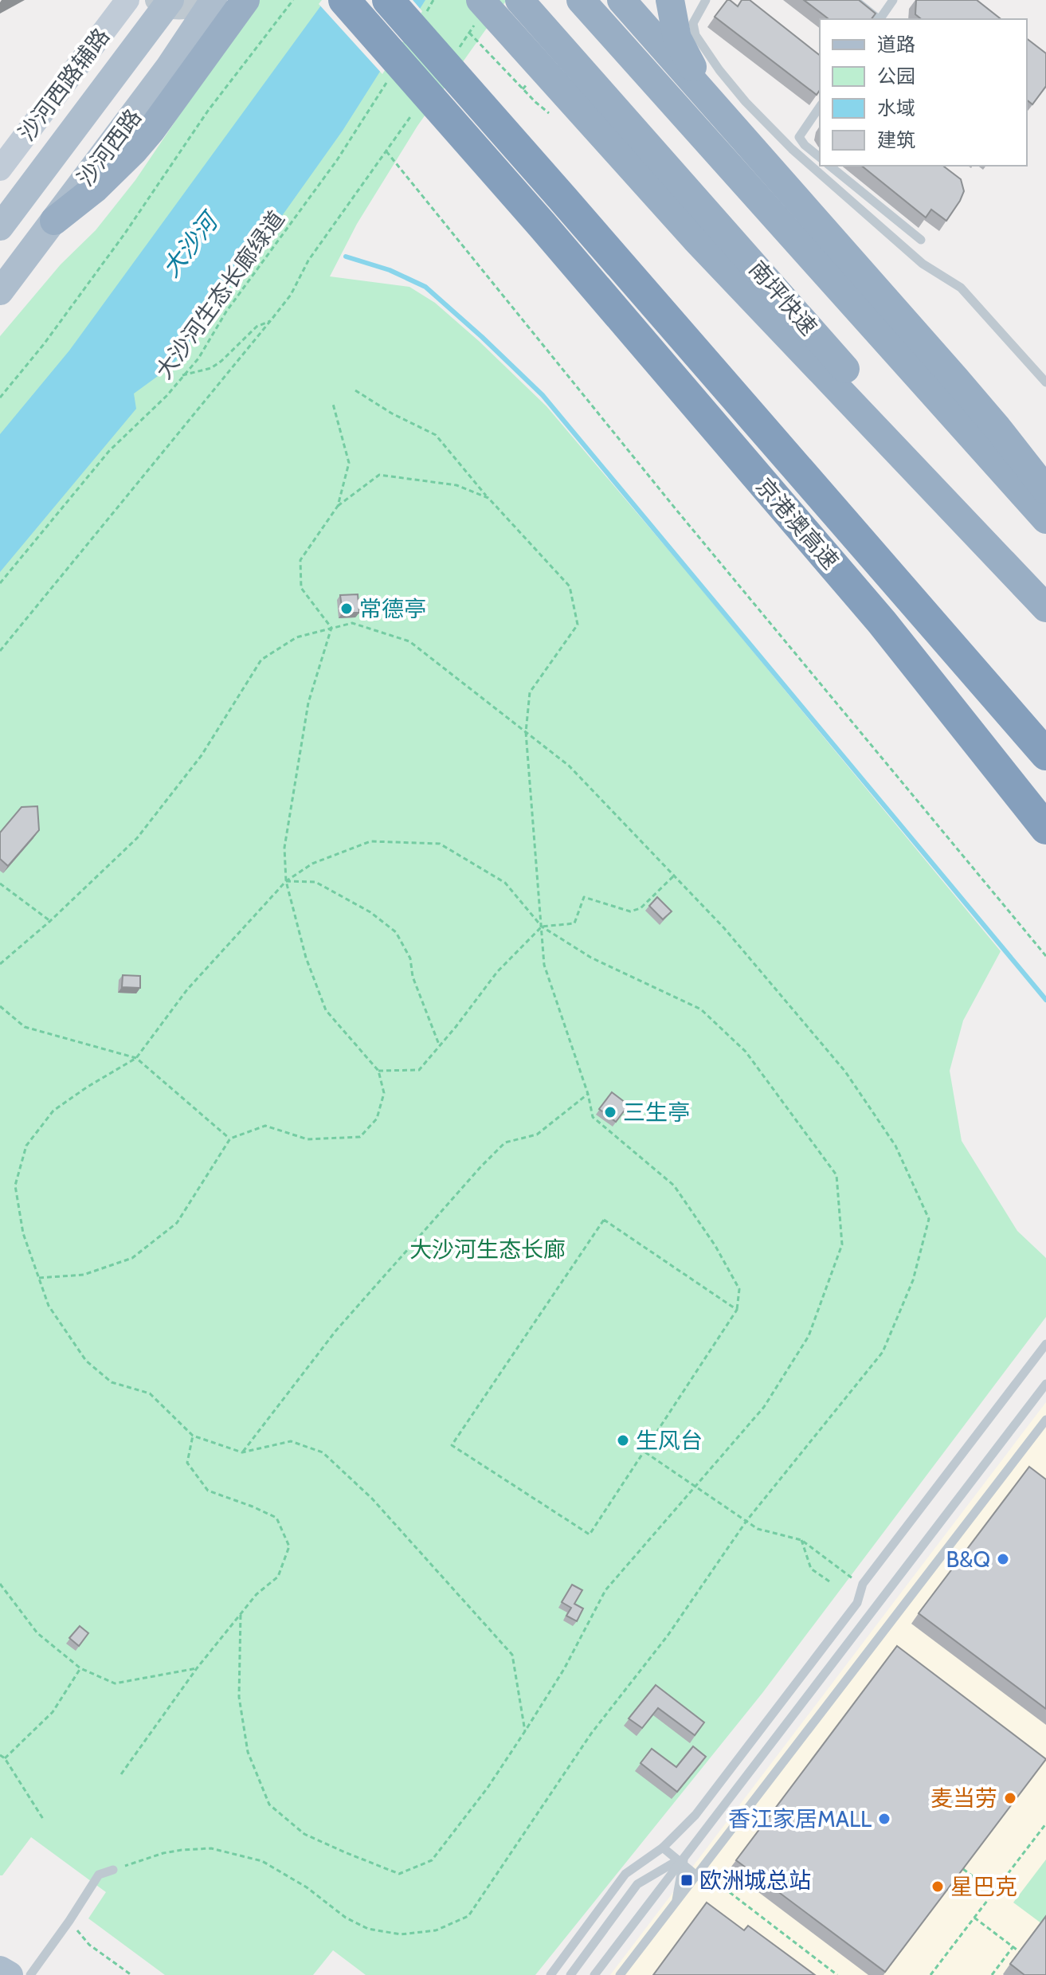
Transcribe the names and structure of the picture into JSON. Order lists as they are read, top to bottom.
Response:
{
  "streets": {
    "highway": ["南坪快速", "京港澳高速"],
    "main road": ["沙河西路辅路", "沙河西路"],
    "path": ["大沙河生态长廊绿道"]
  },
  "water": ["大沙河"],
  "parks": ["大沙河生态长廊"],
  "places": {
    "other": [
      "常德亭",
      "三生亭",
      "生风台",
      "B&Q",
      "麦当劳",
      "香江家居MALL",
      "星巴克"
    ],
    "transit": ["欧洲城总站"]
  },
  "legend": [
    "道路",
    "公园",
    "水域",
    "建筑"
  ]
}
